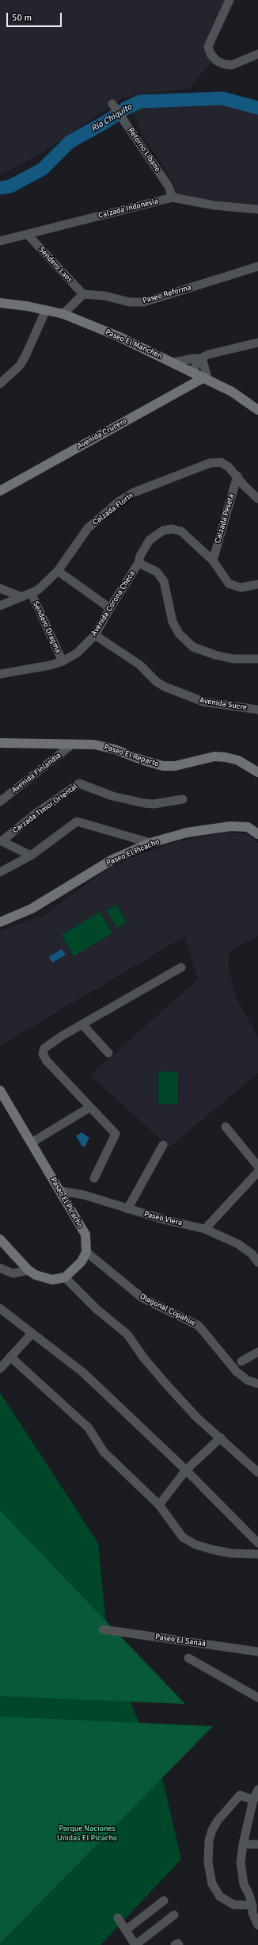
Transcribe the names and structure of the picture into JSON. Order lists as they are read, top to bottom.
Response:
{
  "streets": {
    "street": [
      "Retorno Líbano",
      "Calzada Indonesia",
      "Sendero Laos",
      "Paseo Reforma",
      "Paseo El Manchén",
      "Avenida Crucero",
      "Calzada Florín",
      "Calzada Peseta",
      "Avenida Corona Checa",
      "Sendero Dragma",
      "Avenida Sucre",
      "Paseo El Reparto",
      "Avenida Finlandia",
      "Carzada Timor Oriental",
      "Paseo El Picacho",
      "Paseo Viera",
      "Diagonal Copahue",
      "Paseo El Sanaá"
    ]
  },
  "crossings": [
    ["Retorno Líbano", "Calzada Indonesia"],
    ["Calzada Indonesia", "Sendero Laos"],
    ["Sendero Laos", "Paseo Reforma"],
    ["Paseo El Manchén", "Avenida Crucero"],
    ["Calzada Florín", "Calzada Peseta"],
    ["Calzada Florín", "Sendero Dragma"],
    ["Calzada Peseta", "Avenida Corona Checa"],
    ["Avenida Corona Checa", "Sendero Dragma"],
    ["Avenida Corona Checa", "Avenida Sucre"],
    ["Paseo El Reparto", "Avenida Finlandia"],
    ["Paseo El Picacho", "Paseo Viera"],
    ["Paseo El Picacho", "Diagonal Copahue"]
  ],
  "water": ["Río Chiquito"],
  "parks": ["Parque Naciones Unidas El Picacho"],
  "scale_bar": "50 m"
}
